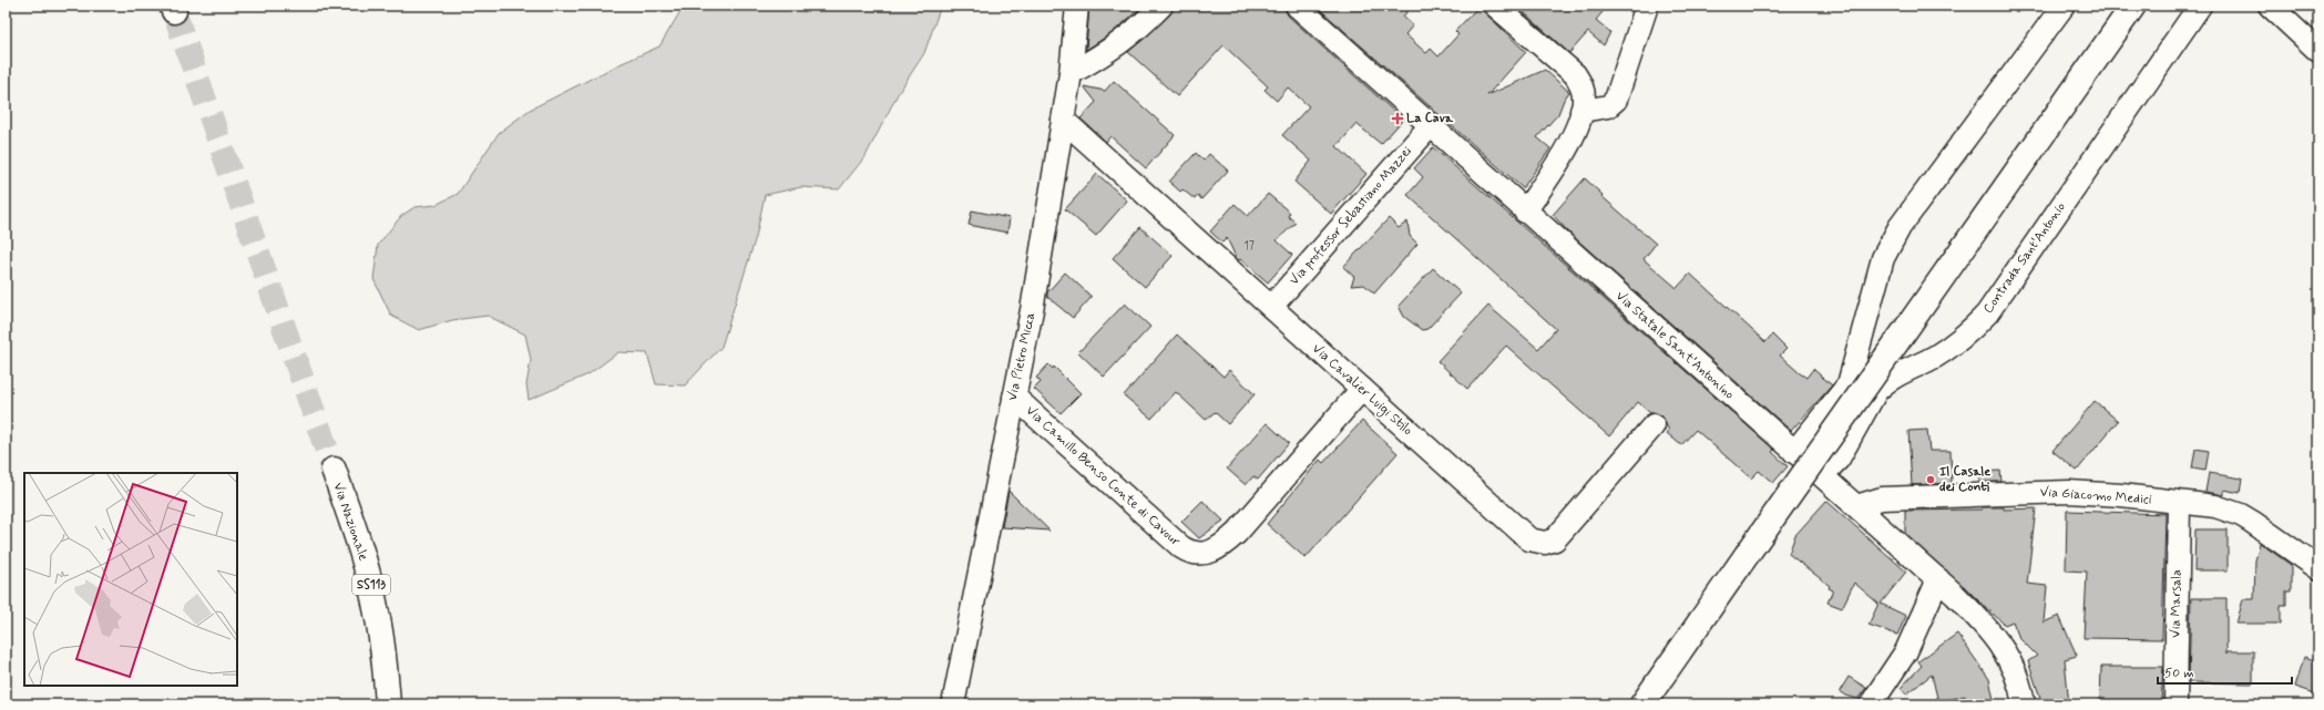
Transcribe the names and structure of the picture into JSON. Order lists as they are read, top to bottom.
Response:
{
  "streets": {
    "main road": ["Via Nazionale", "SS113"],
    "street": [
      "Via professor Sebastiano Mazzei",
      "Contrada Sant'Antonio",
      "Via Statale Sant'Antonino",
      "Via Pietro Micca",
      "Via Cavalier Luigi Stilo",
      "Via Camillo Benso Conte di Cavour",
      "Via Giacomo Medici",
      "Via Marsala"
    ]
  },
  "crossings": [
    ["Via professor Sebastiano Mazzei", "Via Statale Sant'Antonino"],
    ["Via professor Sebastiano Mazzei", "Via Cavalier Luigi Stilo"],
    ["Contrada Sant'Antonio", "Via Statale Sant'Antonino"],
    ["Via Statale Sant'Antonino", "Via Giacomo Medici"],
    ["Via Pietro Micca", "Via Cavalier Luigi Stilo"],
    ["Via Pietro Micca", "Via Camillo Benso Conte di Cavour"],
    ["Via Cavalier Luigi Stilo", "Via Camillo Benso Conte di Cavour"],
    ["Via Giacomo Medici", "Via Marsala"]
  ],
  "places": {
    "health": ["La Cava"],
    "other": ["Il Casale dei Conti"]
  },
  "house_numbers": ["17"],
  "scale_bar": "50 m"
}
